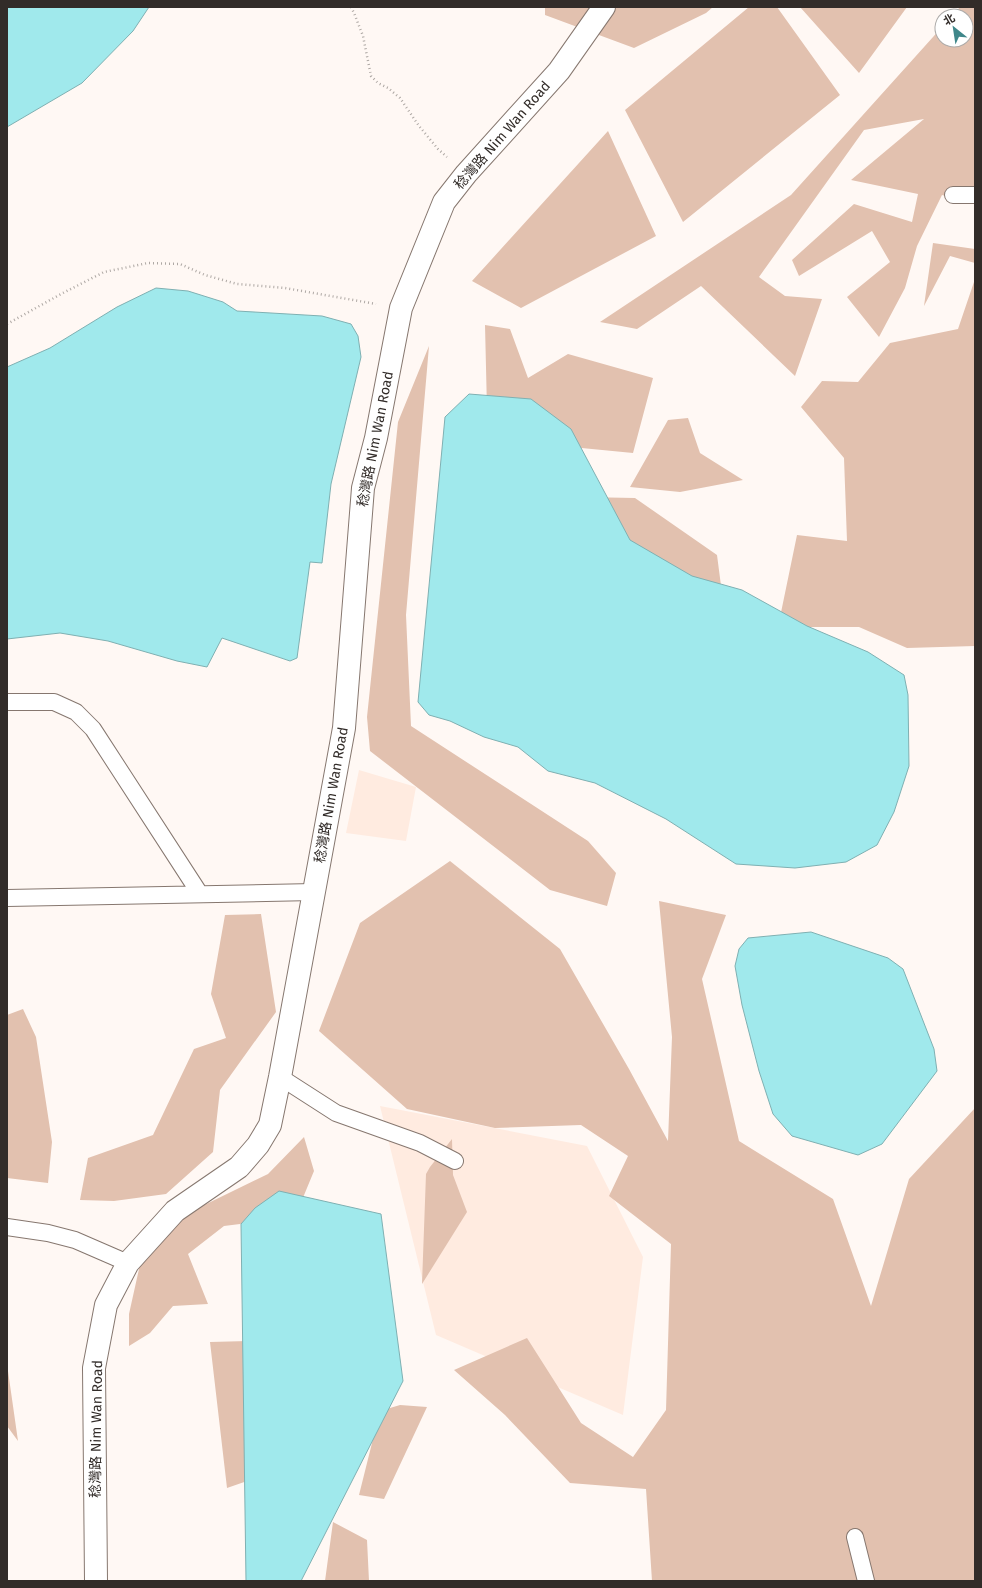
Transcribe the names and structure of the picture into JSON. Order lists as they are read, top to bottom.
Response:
{
  "streets": {
    "street": ["稔灣路 Nim Wan Road"]
  },
  "north": "top left"
}
